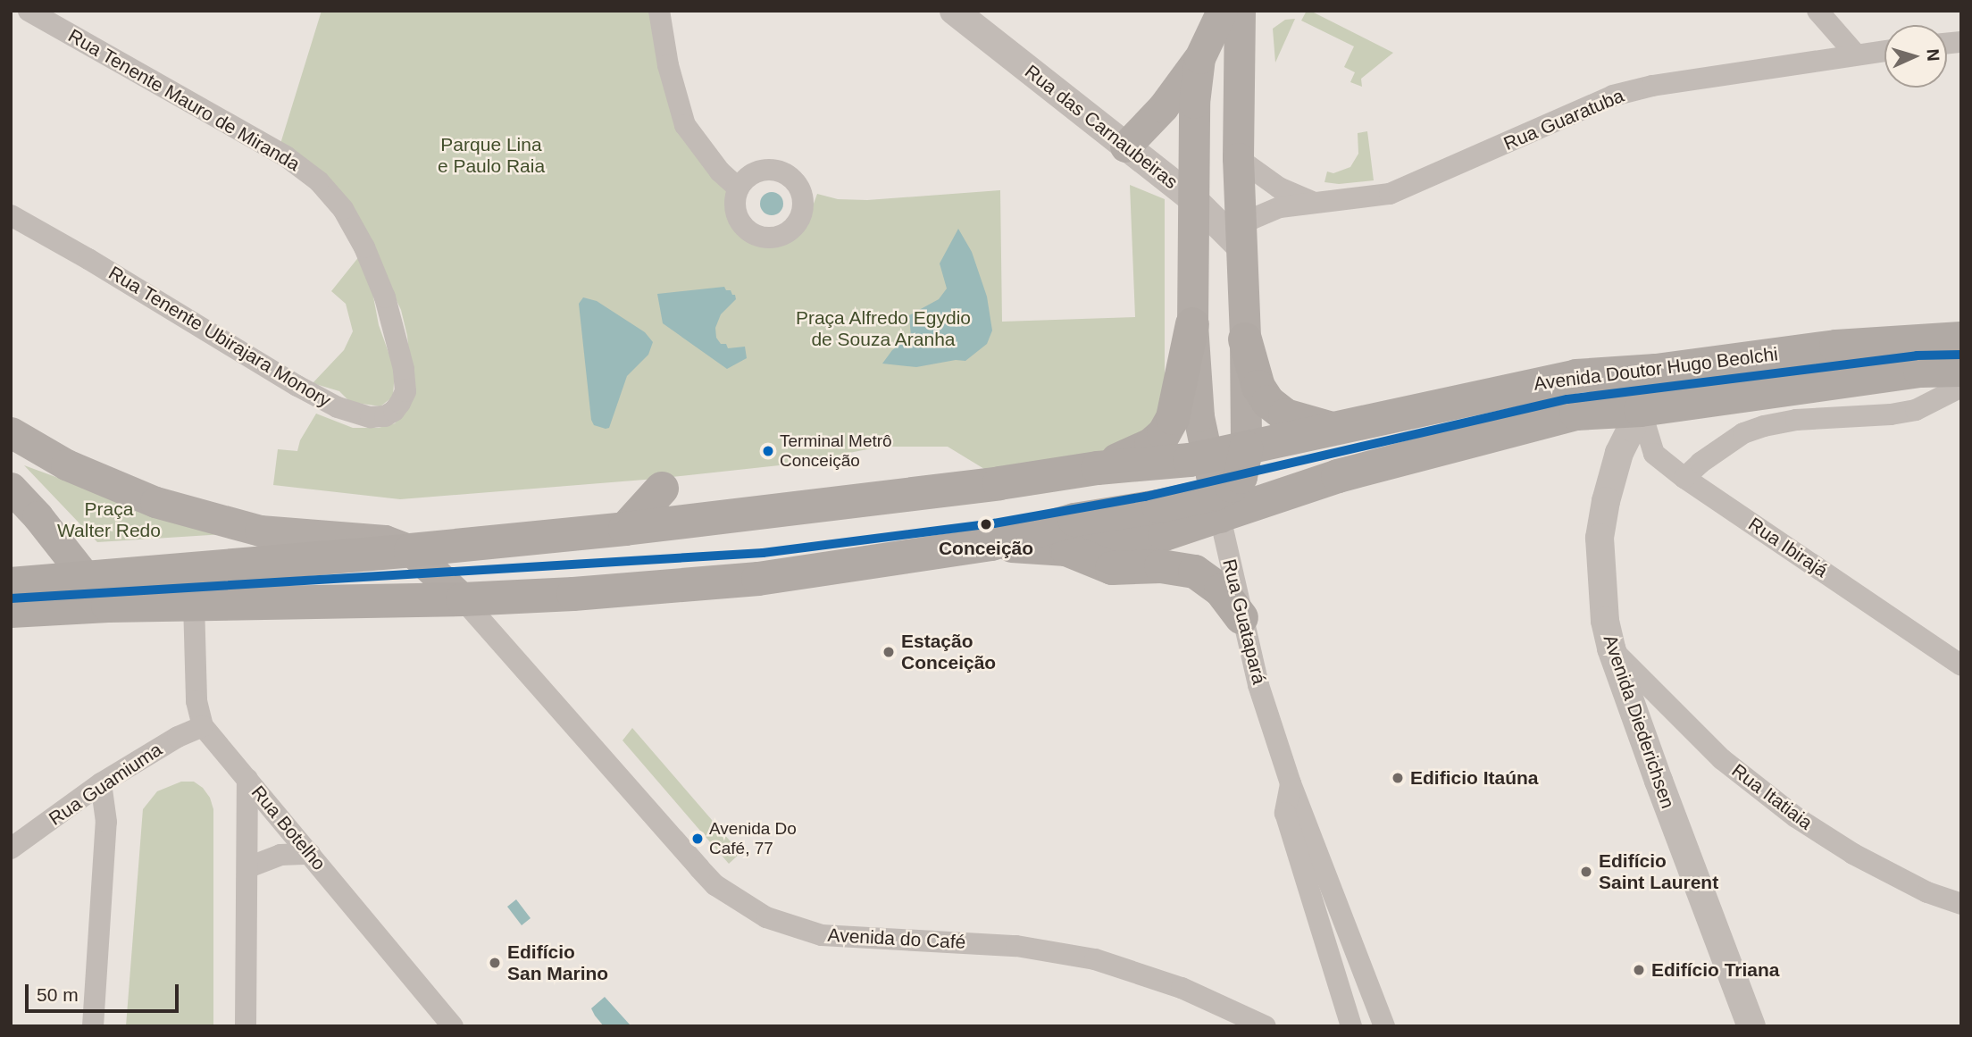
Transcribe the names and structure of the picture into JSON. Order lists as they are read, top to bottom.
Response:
{
  "streets": {
    "main road": ["Avenida Doutor Hugo Beolchi", "Rua Guatapará", "Avenida do Café"],
    "street": [
      "Rua Tenente Mauro de Miranda",
      "Rua Guaratuba",
      "Rua das Carnaubeiras",
      "Rua Tenente Ubirajara Monory",
      "Rua Ibirajá",
      "Avenida Diederichsen",
      "Rua Guamiuma",
      "Rua Itatiaia",
      "Rua Botelho"
    ]
  },
  "crossings": [
    ["Rua Tenente Mauro de Miranda", "Rua Tenente Ubirajara Monory"],
    ["Rua Guaratuba", "Rua das Carnaubeiras"],
    ["Rua das Carnaubeiras", "Rua Guatapará"],
    ["Avenida Doutor Hugo Beolchi", "Rua Ibirajá"],
    ["Avenida Doutor Hugo Beolchi", "Rua Guatapará"],
    ["Avenida Doutor Hugo Beolchi", "Avenida Diederichsen"],
    ["Rua Ibirajá", "Avenida Diederichsen"],
    ["Avenida Diederichsen", "Rua Itatiaia"],
    ["Rua Guamiuma", "Rua Botelho"]
  ],
  "parks": ["Parque Lina e Paulo Raia", "Praça Alfredo Egydio de Souza Aranha", "Praça Walter Redo"],
  "places": [
    "Terminal Metrô Conceição",
    "Conceição",
    "Estação Conceição",
    "Edificio Itaúna",
    "Avenida Do Café, 77",
    "Edifício Saint Laurent",
    "Edifício San Marino",
    "Edifício Triana"
  ],
  "scale_bar": "50 m",
  "north": "right"
}
